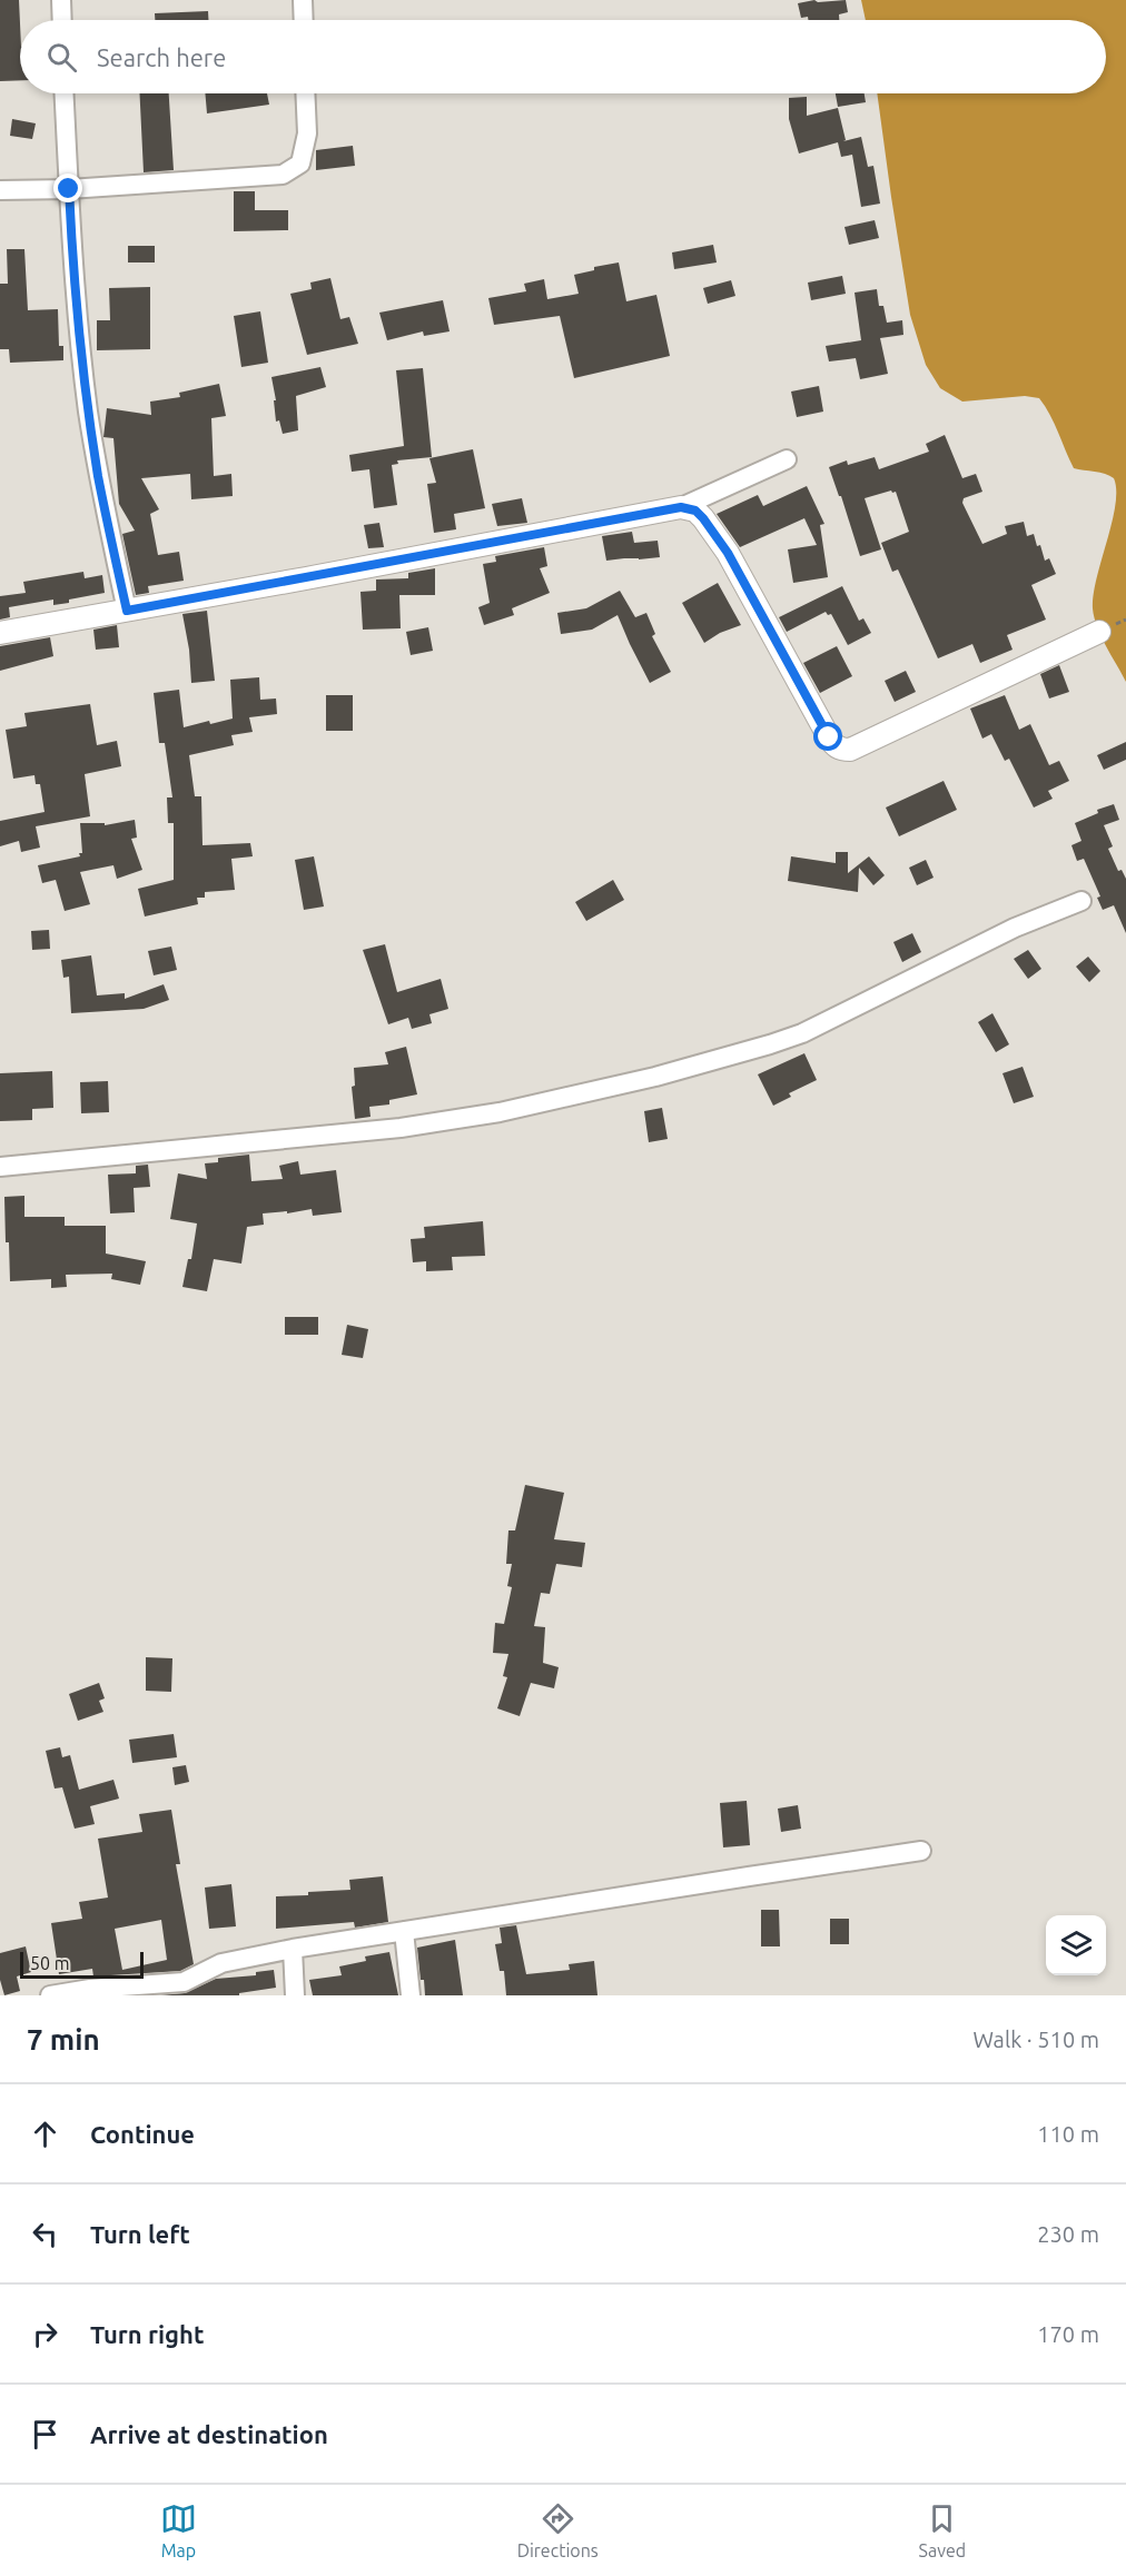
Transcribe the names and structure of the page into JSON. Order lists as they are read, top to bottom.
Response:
{
  "scale_bar": "50 m",
  "page": {
    "search": "Search here",
    "scale": "50 m",
    "heading": ["7 min", "Walk · 510 m"],
    "list": [
      ["Continue", "110 m"],
      ["Turn left", "230 m"],
      ["Turn right", "170 m"],
      "Arrive at destination"
    ],
    "nav": ["Map", "Directions", "Saved"]
  }
}
